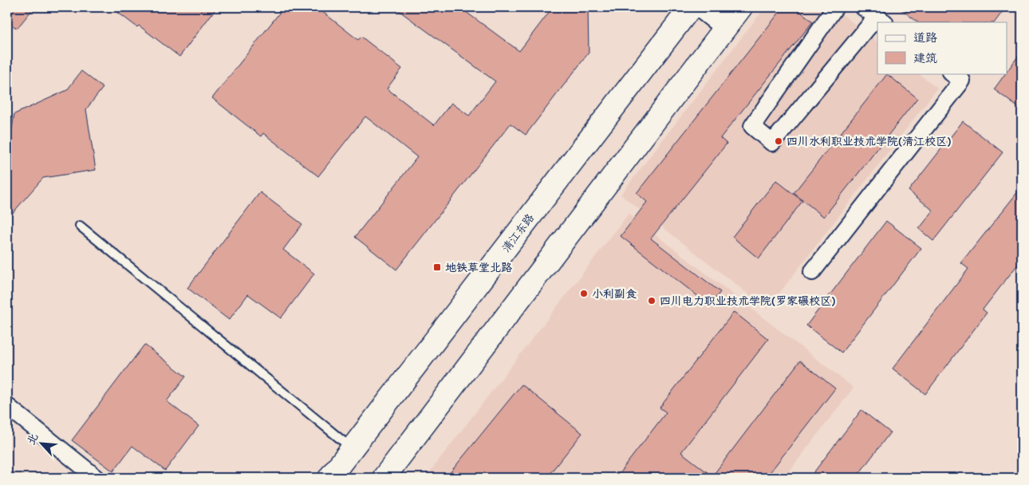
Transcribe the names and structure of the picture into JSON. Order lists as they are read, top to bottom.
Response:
{
  "streets": {
    "main road": ["清江东路"]
  },
  "places": {
    "other": ["四川水利职业技术学院(清江校区)", "小利副食", "四川电力职业技术学院(罗家碾校区)"],
    "transit": ["地铁草堂北路"]
  },
  "legend": ["道路", "建筑"],
  "north": "top left"
}
